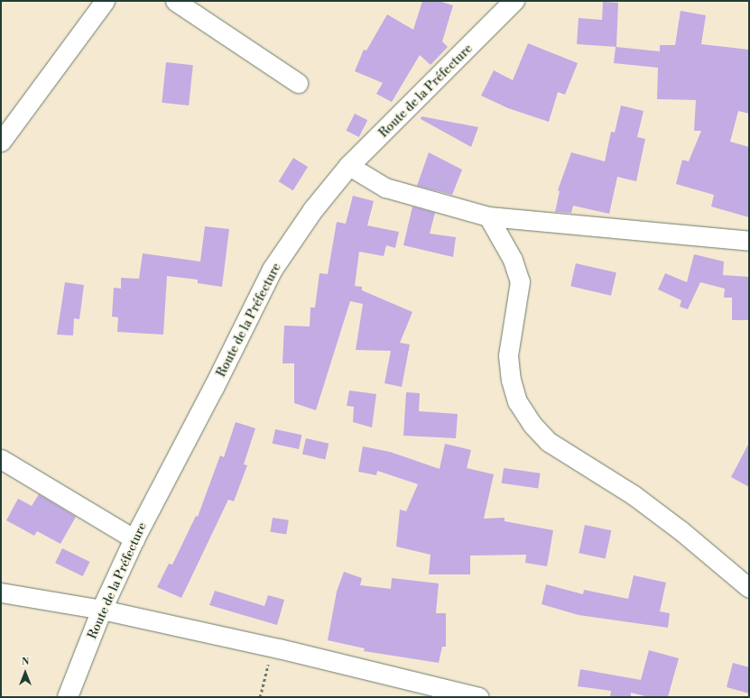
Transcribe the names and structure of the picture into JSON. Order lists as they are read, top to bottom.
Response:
{
  "streets": {
    "street": ["Route de la Préfecture"]
  },
  "north": "top"
}
